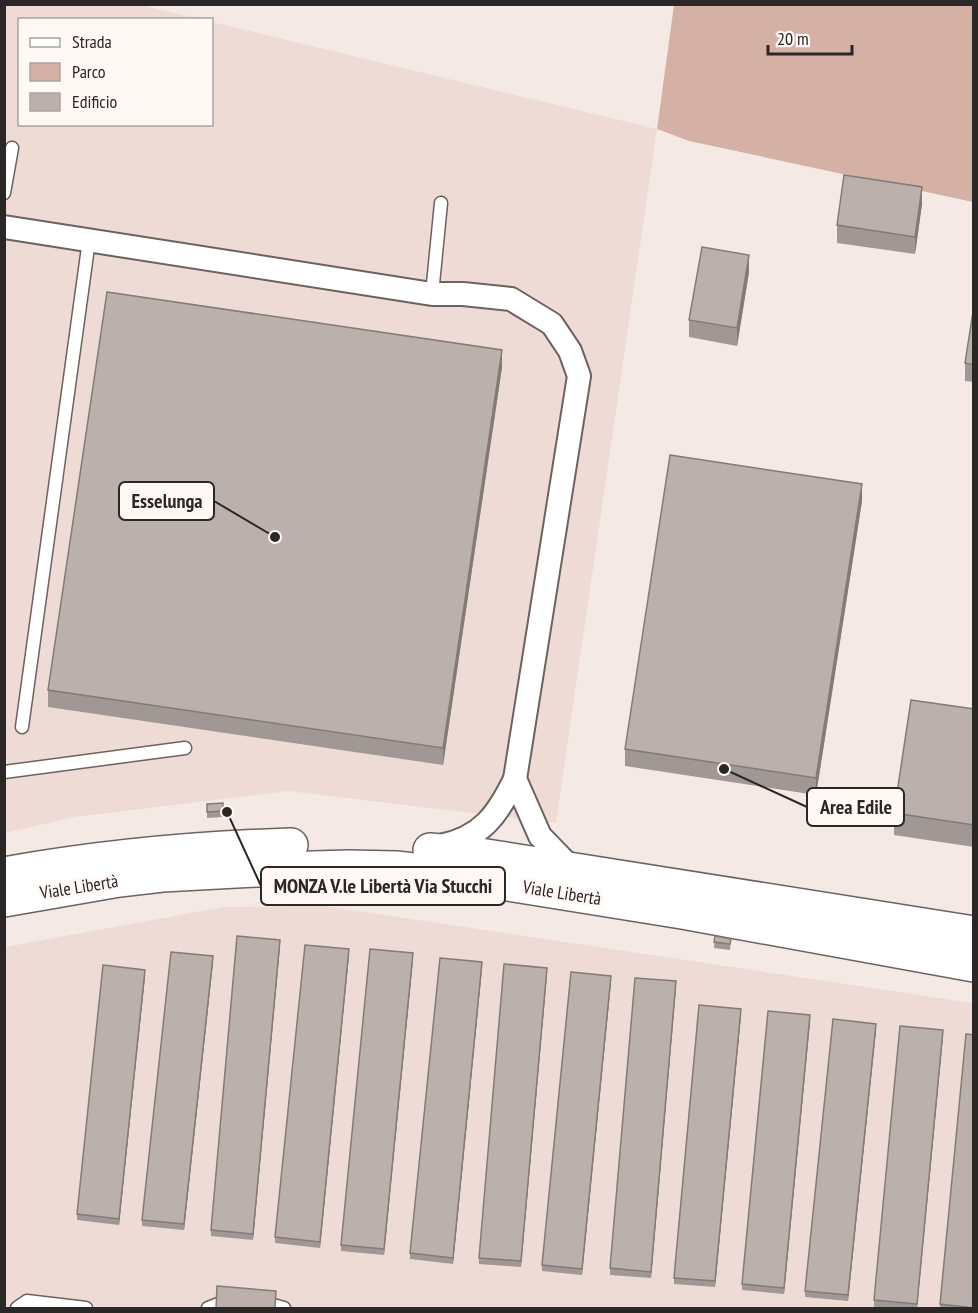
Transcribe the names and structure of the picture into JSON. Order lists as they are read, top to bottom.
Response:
{
  "streets": {
    "main road": ["Viale Libertà"]
  },
  "places": ["Esselunga", "Area Edile", "MONZA V.le Libertà Via Stucchi"],
  "legend": ["Strada", "Parco", "Edificio"],
  "scale_bar": "20 m"
}
